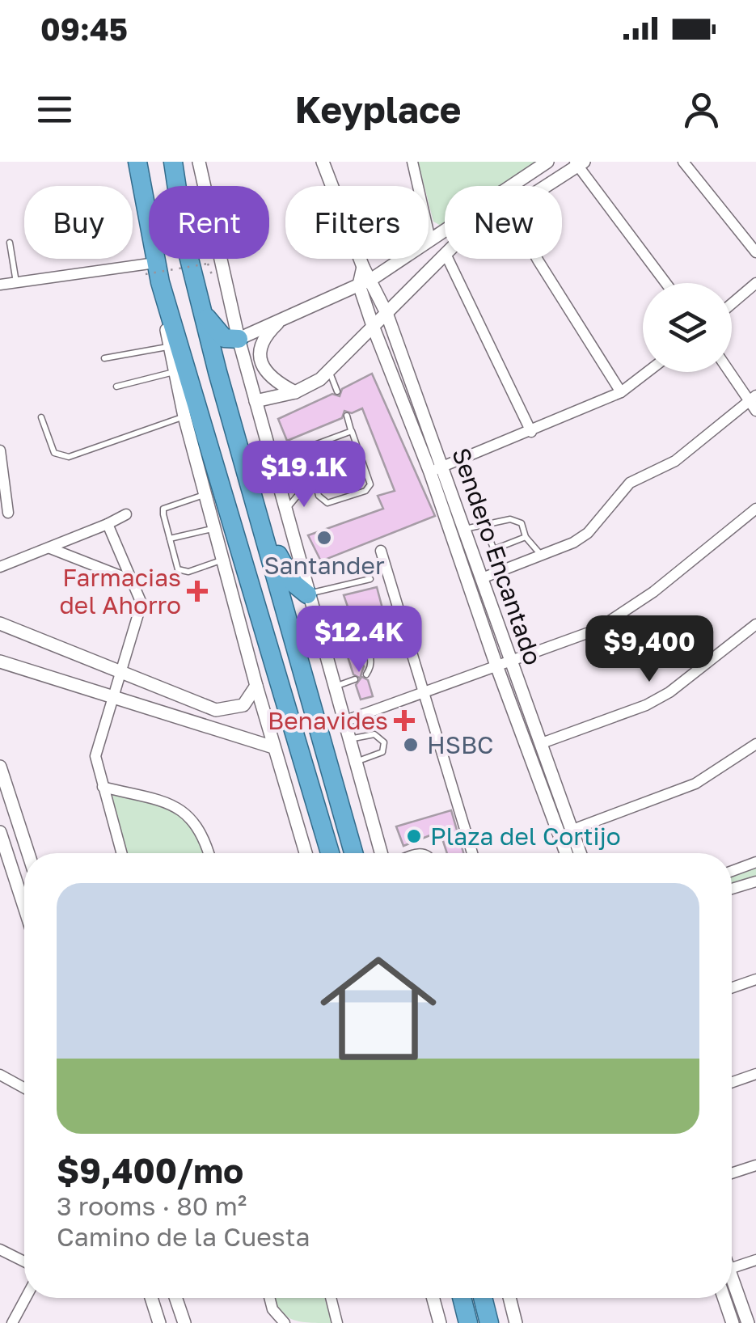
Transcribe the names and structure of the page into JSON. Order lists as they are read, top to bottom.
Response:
{
  "streets": {
    "street": ["Sendero Encantado"]
  },
  "places": {
    "other": ["Santander", "HSBC", "Plaza del Cortijo"],
    "health": ["Farmacias del Ahorro", "Benavides"]
  },
  "page": {
    "status": "09:45",
    "header": "Keyplace",
    "chip": [
      "Buy",
      "Rent",
      "Filters",
      "New"
    ],
    "price": ["$19.1K", "$12.4K", "$9,400"],
    "list": [
      {
        "name": "$9,400/mo",
        "note": "3 rooms · 80 m² · Camino de la Cuesta"
      }
    ]
  }
}
